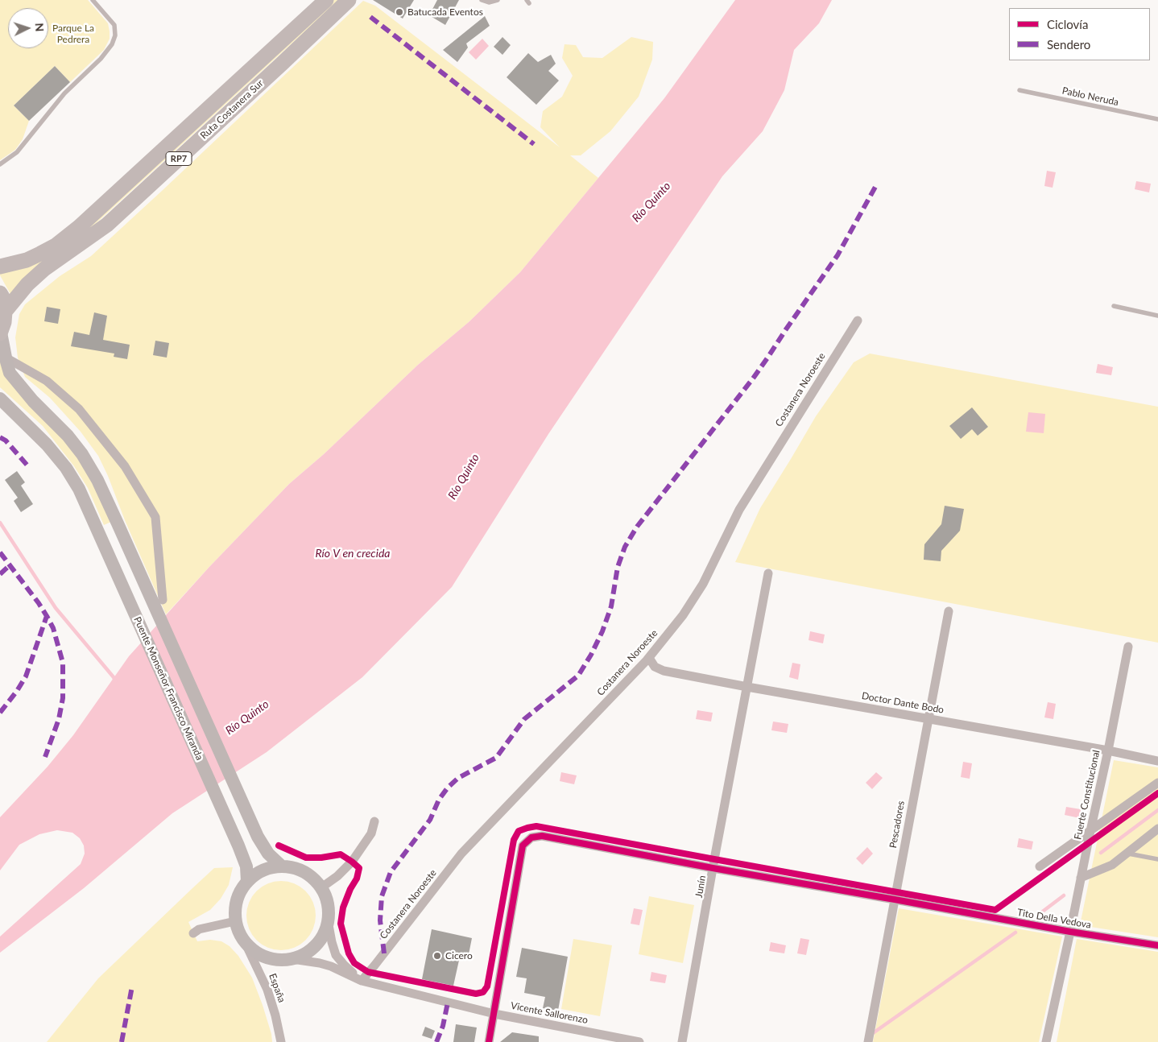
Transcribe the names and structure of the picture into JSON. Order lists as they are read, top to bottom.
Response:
{
  "streets": {
    "main road": ["Ruta Costanera Sur", "RP7"],
    "street": [
      "Costanera Noroeste",
      "Puente Monseñor Francisco Miranda",
      "Doctor Dante Bodo",
      "Fuerte Constitucional",
      "Pescadores",
      "Junín",
      "Tito Della Vedova",
      "España",
      "Vicente Sallorenzo"
    ],
    "lane": ["Pablo Neruda"]
  },
  "crossings": [
    ["Costanera Noroeste", "Doctor Dante Bodo"],
    ["Costanera Noroeste", "Vicente Sallorenzo"],
    ["Puente Monseñor Francisco Miranda", "España"],
    ["Puente Monseñor Francisco Miranda", "Vicente Sallorenzo"],
    ["Doctor Dante Bodo", "Fuerte Constitucional"],
    ["Doctor Dante Bodo", "Pescadores"],
    ["Doctor Dante Bodo", "Junín"],
    ["Fuerte Constitucional", "Tito Della Vedova"],
    ["Pescadores", "Tito Della Vedova"],
    ["Junín", "Tito Della Vedova"],
    ["Tito Della Vedova", "Vicente Sallorenzo"],
    ["España", "Vicente Sallorenzo"]
  ],
  "water": ["Río Quinto", "Río V en crecida"],
  "parks": ["Parque La Pedrera"],
  "places": ["Batucada Eventos", "Cicero"],
  "legend": ["Ciclovía", "Sendero"],
  "north": "right"
}
